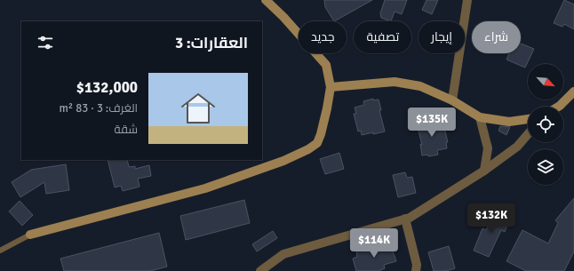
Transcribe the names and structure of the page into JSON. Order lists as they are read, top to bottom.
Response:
{
  "north": "bottom right",
  "page": {
    "chip": [
      "شراء",
      "إيجار",
      "تصفية",
      "جديد"
    ],
    "heading": "العقارات: 3",
    "list": [
      {
        "name": "$132,000",
        "note": "الغرف: 3 · 83 m² · شقة"
      }
    ],
    "price": ["$135K", "$132K", "$114K"]
  }
}
